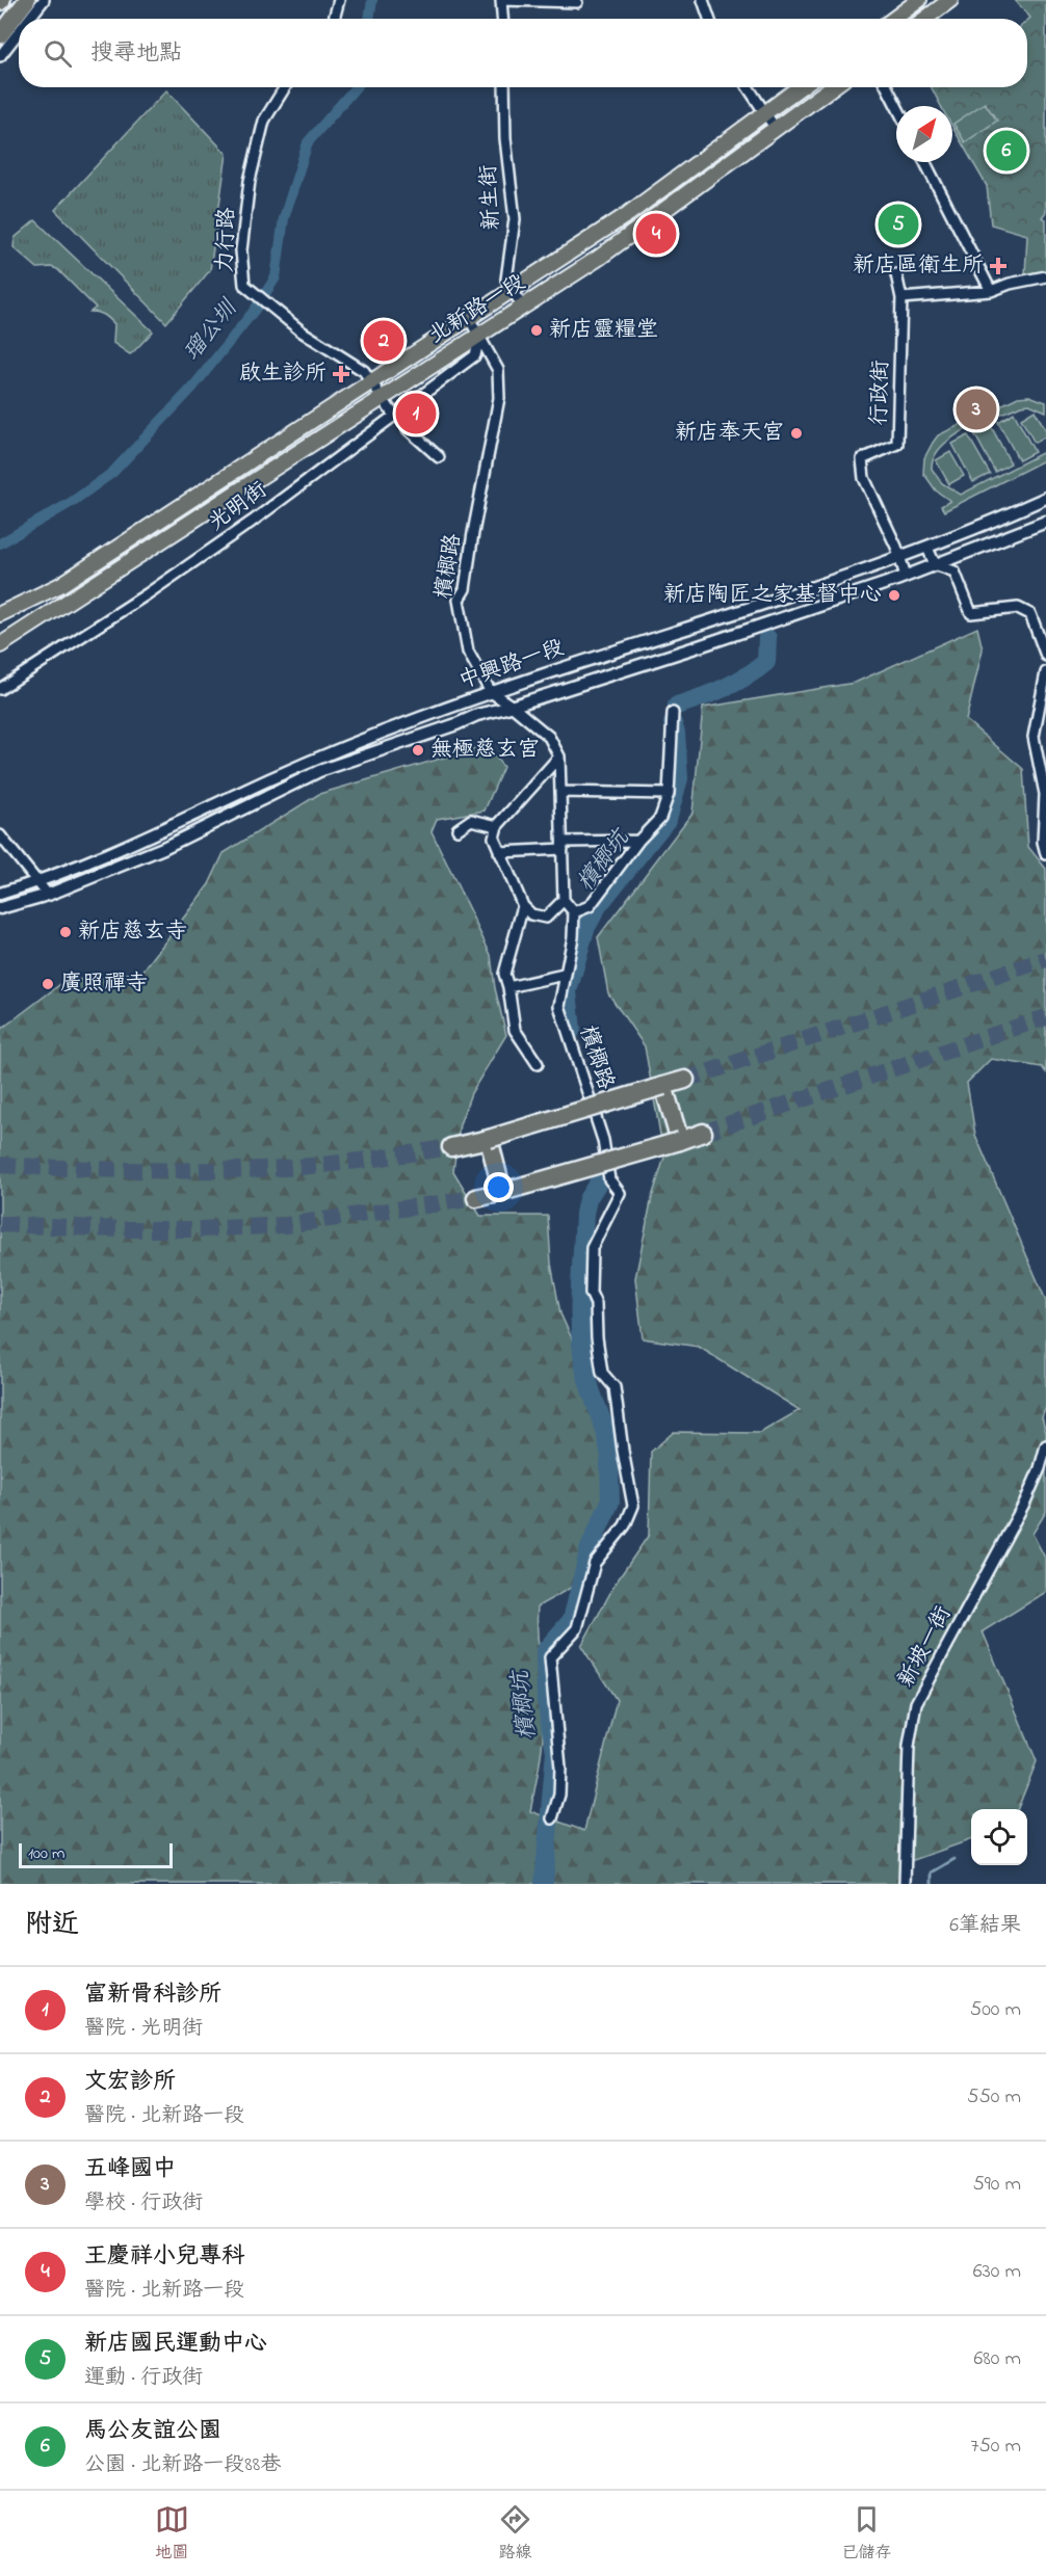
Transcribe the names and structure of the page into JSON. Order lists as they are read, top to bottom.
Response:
{
  "streets": {
    "main road": ["北新路一段"],
    "street": [
      "新生街",
      "力行路",
      "行政街",
      "光明街",
      "檳榔路",
      "中興路一段",
      "新坡一街"
    ]
  },
  "crossings": [
    ["新生街", "北新路一段"],
    ["力行路", "北新路一段"],
    ["力行路", "光明街"],
    ["北新路一段", "光明街"],
    ["北新路一段", "檳榔路"],
    ["行政街", "中興路一段"],
    ["光明街", "檳榔路"],
    ["檳榔路", "中興路一段"]
  ],
  "water": ["瑠公圳", "檳榔坑"],
  "places": {
    "health": ["新店區衛生所", "啟生診所"],
    "other": [
      "新店靈糧堂",
      "新店奉天宮",
      "新店陶匠之家基督中心",
      "無極慈玄宮",
      "新店慈玄寺",
      "廣照禪寺"
    ]
  },
  "scale_bar": "100 m",
  "north": "top right",
  "page": {
    "search": "搜尋地點",
    "pins": [
      "6",
      "5",
      "4",
      "2",
      "3",
      "1"
    ],
    "scale": "100 m",
    "heading": ["附近", "6筆結果"],
    "list": [
      {
        "mark": "1",
        "name": "富新骨科診所",
        "note": "醫院 · 光明街",
        "value": "500 m"
      },
      {
        "mark": "2",
        "name": "文宏診所",
        "note": "醫院 · 北新路一段",
        "value": "550 m"
      },
      {
        "mark": "3",
        "name": "五峰國中",
        "note": "學校 · 行政街",
        "value": "590 m"
      },
      {
        "mark": "4",
        "name": "王慶祥小兒專科",
        "note": "醫院 · 北新路一段",
        "value": "630 m"
      },
      {
        "mark": "5",
        "name": "新店國民運動中心",
        "note": "運動 · 行政街",
        "value": "680 m"
      },
      {
        "mark": "6",
        "name": "馬公友誼公園",
        "note": "公園 · 北新路一段88巷",
        "value": "750 m"
      }
    ],
    "nav": ["地圖", "路線", "已儲存"]
  }
}
